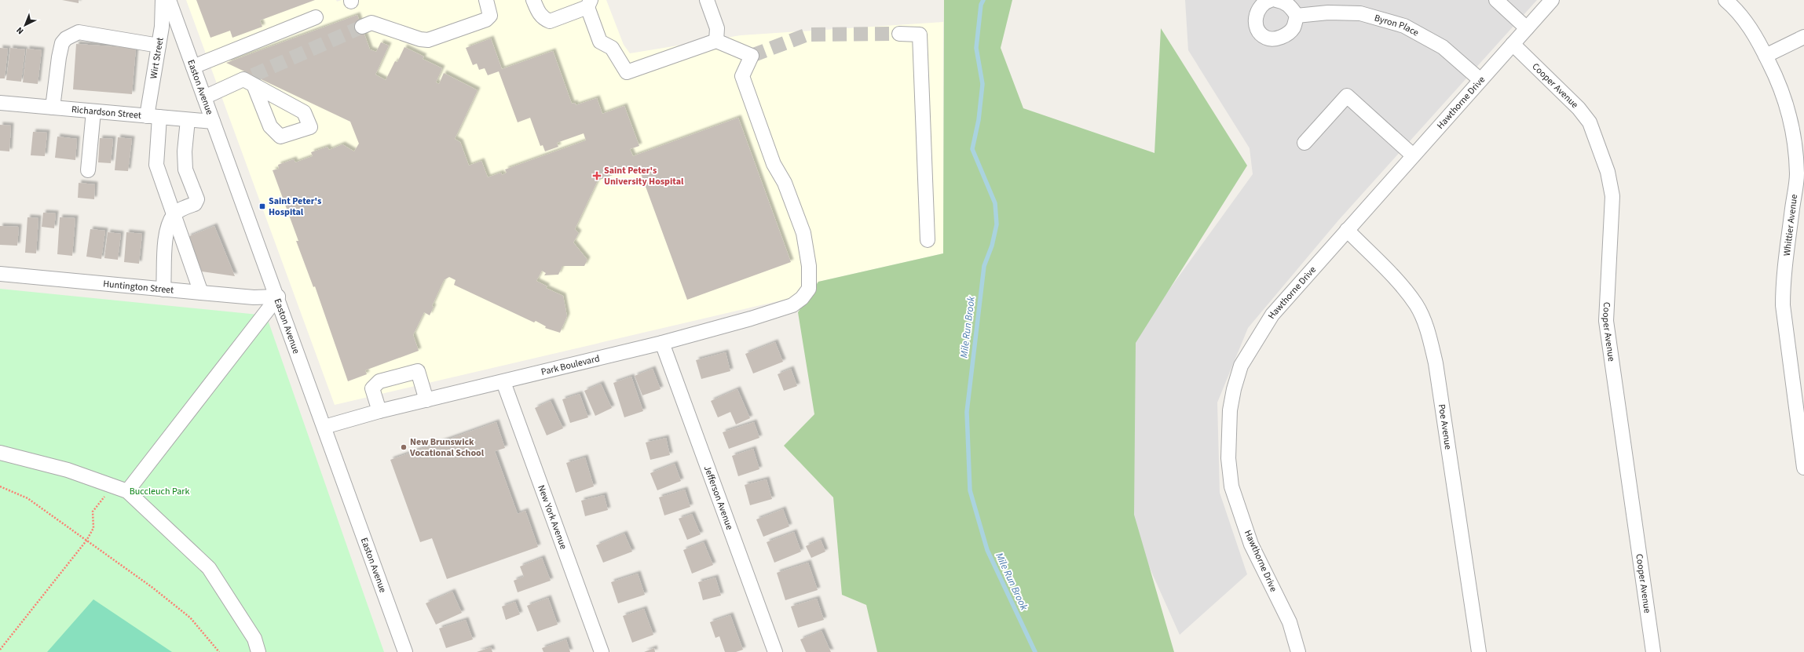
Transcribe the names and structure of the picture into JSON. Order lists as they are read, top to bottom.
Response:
{
  "streets": {
    "street": [
      "Byron Place",
      "Wirt Street",
      "Cooper Avenue",
      "Easton Avenue",
      "Hawthorne Drive",
      "Richardson Street",
      "Whittier Avenue",
      "Huntington Street",
      "Park Boulevard",
      "Poe Avenue",
      "Jefferson Avenue",
      "New York Avenue"
    ]
  },
  "crossings": [
    ["Byron Place", "Hawthorne Drive"],
    ["Wirt Street", "Richardson Street"],
    ["Wirt Street", "Huntington Street"],
    ["Cooper Avenue", "Hawthorne Drive"],
    ["Easton Avenue", "Richardson Street"],
    ["Easton Avenue", "Huntington Street"],
    ["Easton Avenue", "Park Boulevard"],
    ["Hawthorne Drive", "Poe Avenue"],
    ["Park Boulevard", "Jefferson Avenue"],
    ["Park Boulevard", "New York Avenue"]
  ],
  "water": ["Mile Run Brook"],
  "parks": ["Buccleuch Park"],
  "places": {
    "health": ["Saint Peter's University Hospital"],
    "transit": ["Saint Peter's Hospital"],
    "other": ["New Brunswick Vocational School"]
  },
  "north": "bottom left"
}
